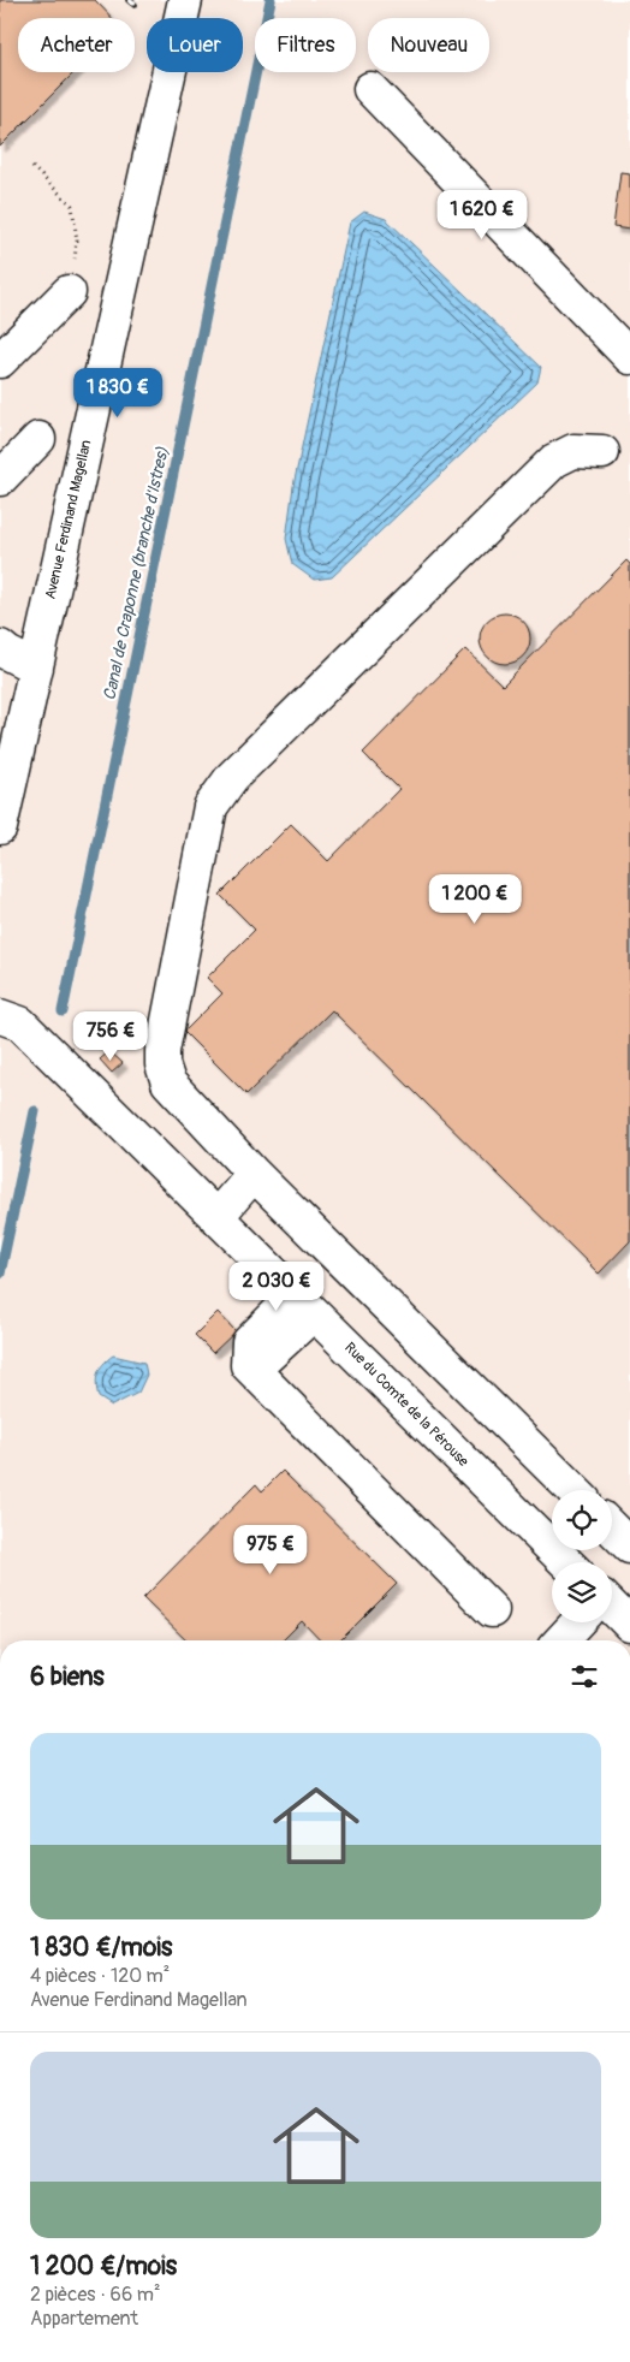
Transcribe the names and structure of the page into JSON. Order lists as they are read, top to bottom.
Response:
{
  "streets": {
    "street": ["Avenue Ferdinand Magellan", "Rue du Comte de la Pérouse"]
  },
  "water": ["Canal de Craponne (branche d'Istres)"],
  "page": {
    "chip": [
      "Acheter",
      "Louer",
      "Filtres",
      "Nouveau"
    ],
    "price": [
      "1 620 €",
      "1 830 €",
      "1 200 €",
      "756 €",
      "2 030 €",
      "975 €"
    ],
    "heading": "6 biens",
    "list": [
      {
        "name": "1 830 €/mois",
        "note": "4 pièces · 120 m² · Avenue Ferdinand Magellan"
      },
      {
        "name": "1 200 €/mois",
        "note": "2 pièces · 66 m² · Appartement"
      }
    ]
  }
}
